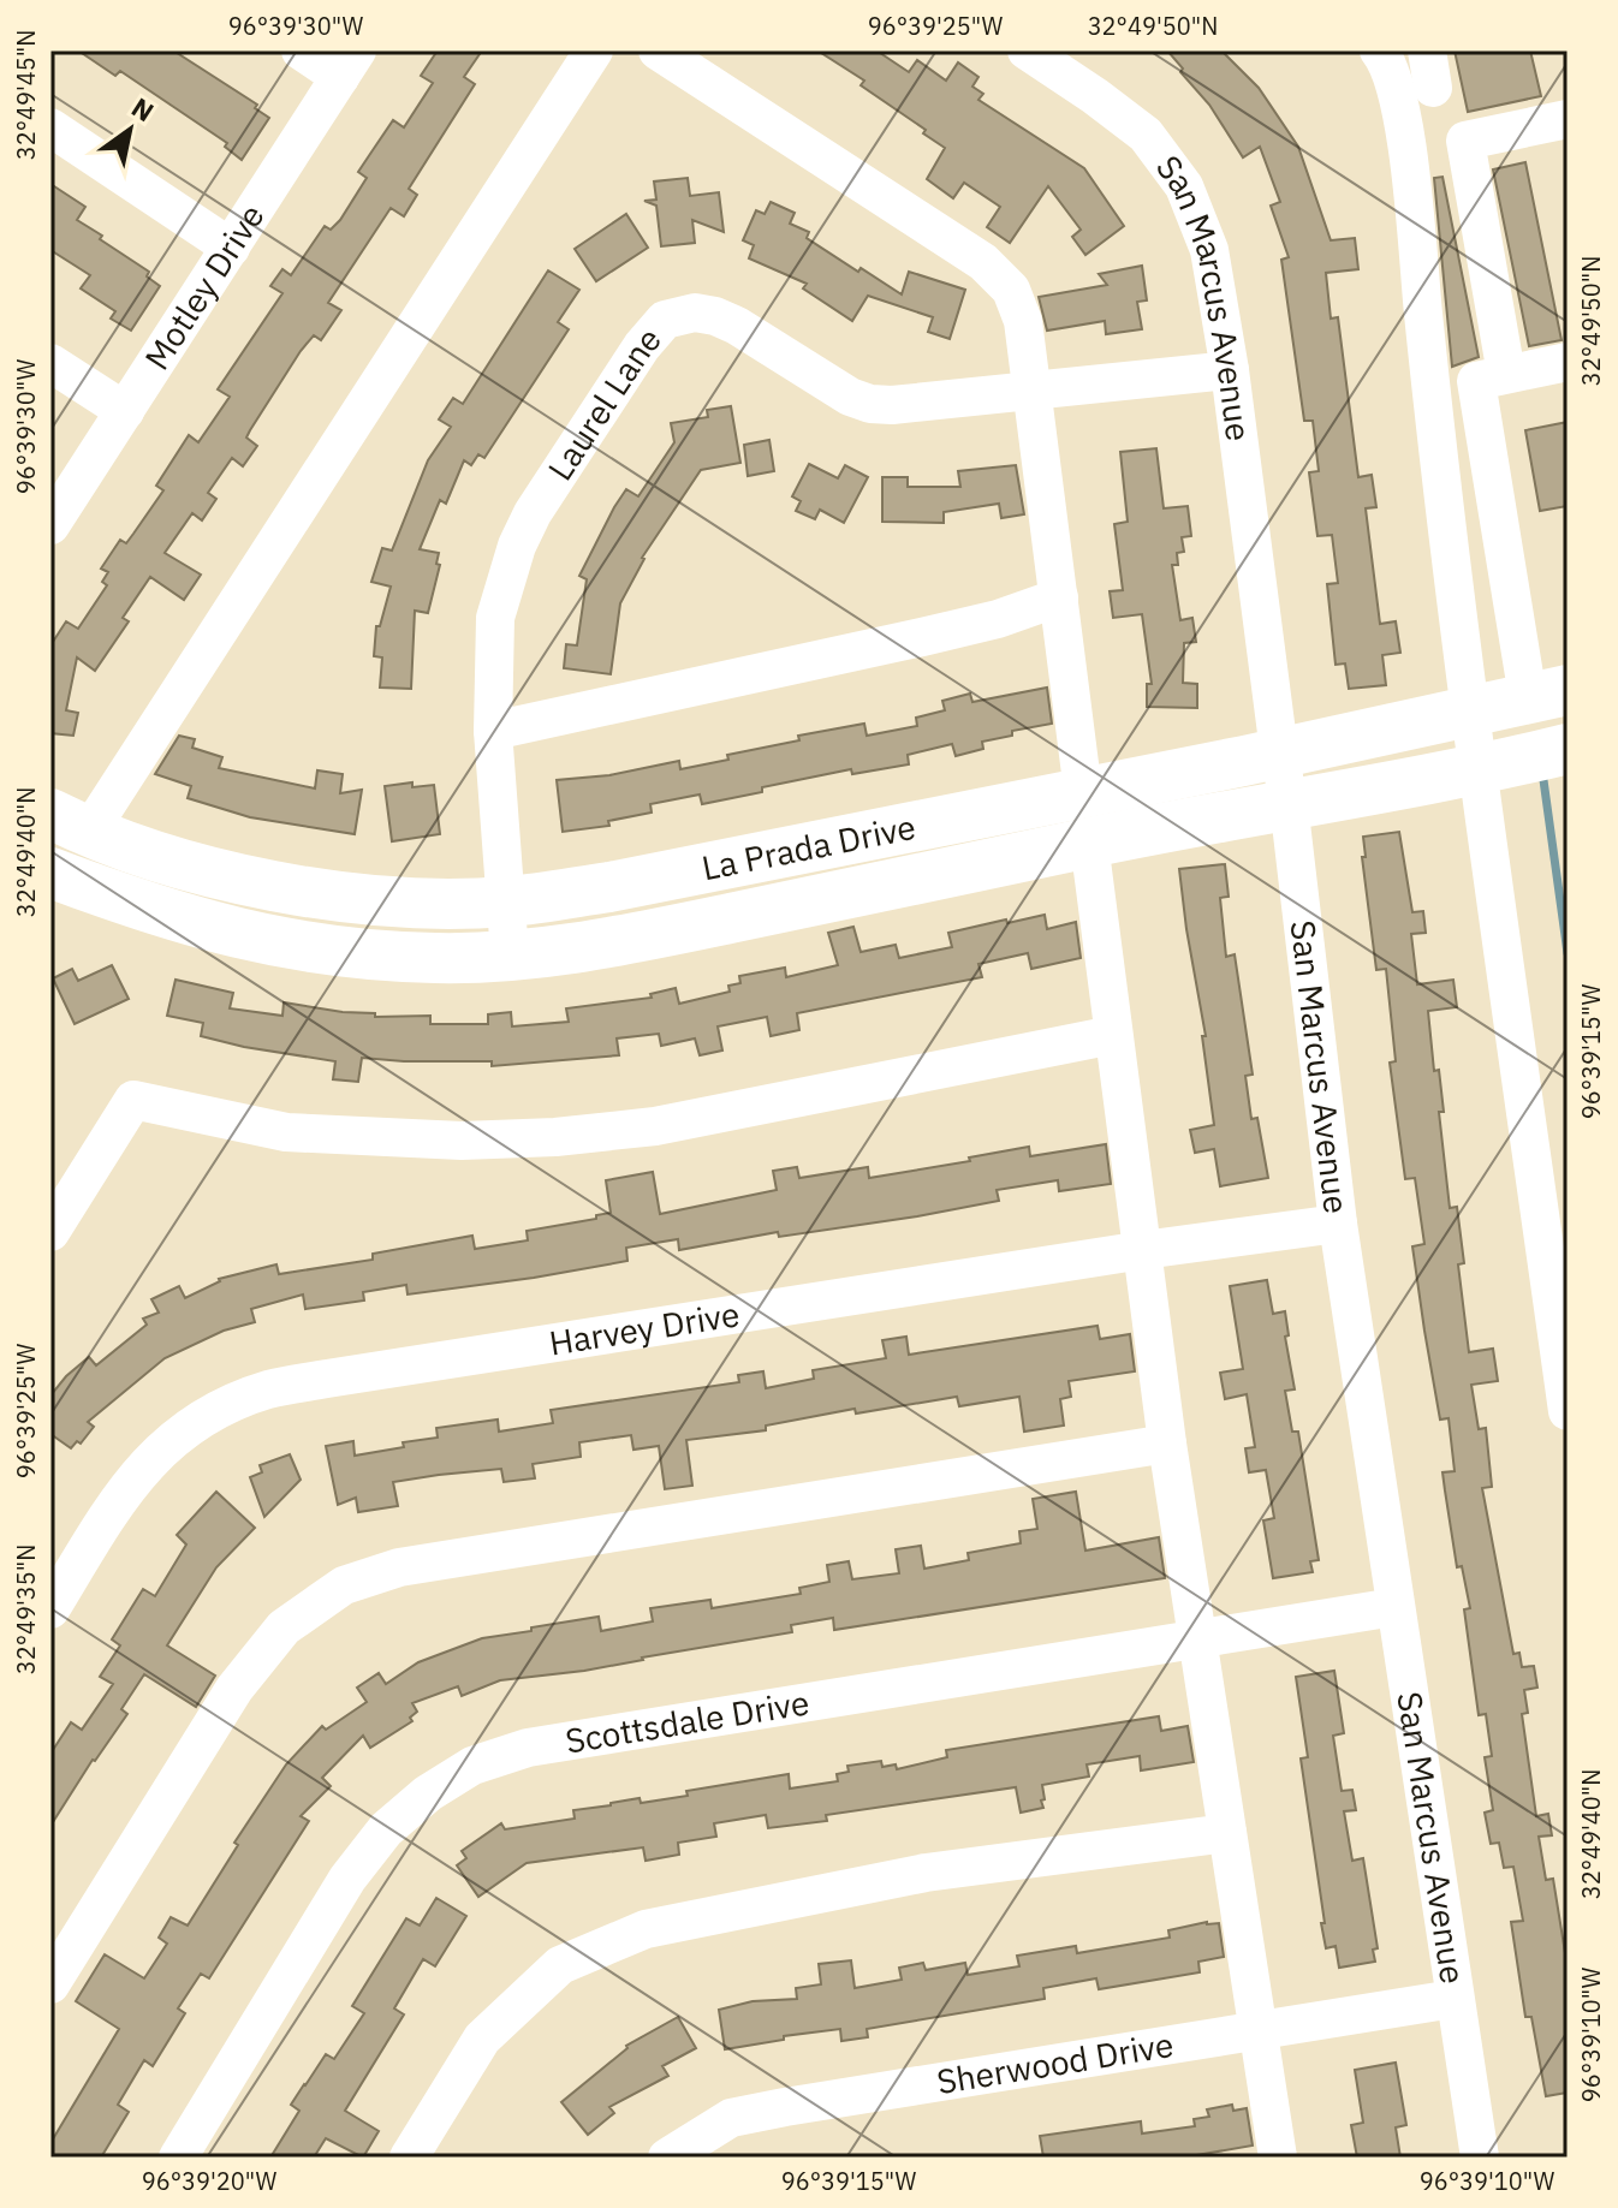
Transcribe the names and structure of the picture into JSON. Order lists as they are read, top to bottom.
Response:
{
  "streets": {
    "main road": ["La Prada Drive"],
    "street": [
      "Motley Drive",
      "San Marcus Avenue",
      "Laurel Lane",
      "Harvey Drive",
      "Scottsdale Drive",
      "Sherwood Drive"
    ]
  },
  "crossings": [
    ["San Marcus Avenue", "Laurel Lane"],
    ["San Marcus Avenue", "La Prada Drive"],
    ["San Marcus Avenue", "Harvey Drive"],
    ["San Marcus Avenue", "Scottsdale Drive"],
    ["San Marcus Avenue", "Sherwood Drive"],
    ["Laurel Lane", "La Prada Drive"]
  ],
  "north": "top right",
  "coordinates": [
    "96°39'30\"W",
    "96°39'25\"W",
    "32°49'50\"N",
    "32°49'45\"N",
    "32°49'40\"N",
    "96°39'15\"W",
    "32°49'35\"N",
    "96°39'10\"W",
    "96°39'20\"W"
  ]
}
